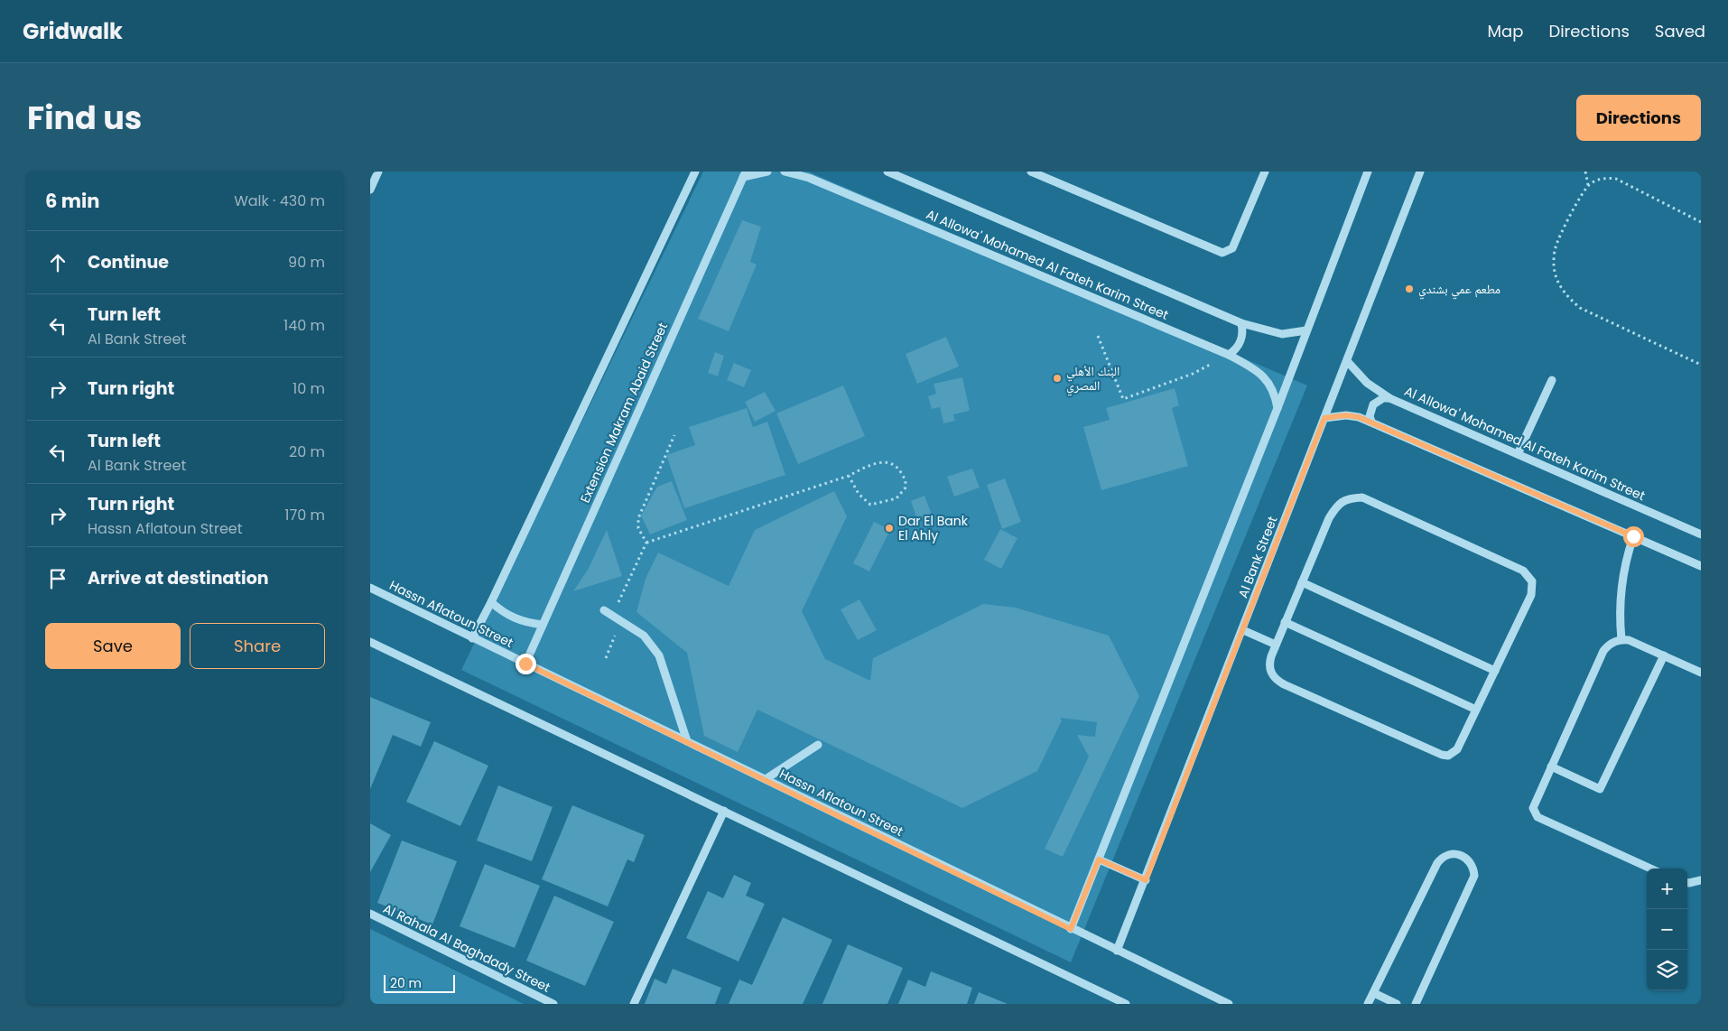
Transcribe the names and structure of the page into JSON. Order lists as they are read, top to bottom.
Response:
{
  "streets": {
    "street": [
      "Al Allowa' Mohamed Al Fateh Karim Street",
      "Extension Makram Abaid Street",
      "Al Bank Street",
      "Hassn Aflatoun Street",
      "Al Rahala Al Baghdady Street"
    ]
  },
  "crossings": [
    ["Al Allowa' Mohamed Al Fateh Karim Street", "Al Bank Street"],
    ["Extension Makram Abaid Street", "Hassn Aflatoun Street"],
    ["Al Bank Street", "Hassn Aflatoun Street"]
  ],
  "places": ["مطعم عمي بشندي", "البنك الأهلي المصري", "Dar El Bank El Ahly"],
  "scale_bar": "20 m",
  "page": {
    "header": "Gridwalk",
    "nav": ["Map", "Directions", "Saved"],
    "title": "Find us",
    "buttons": [
      "Directions",
      ["Save", "Share"]
    ],
    "heading": ["6 min", "Walk · 430 m"],
    "list": [
      ["Continue", "90 m"],
      ["Turn left", "Al Bank Street", "140 m"],
      ["Turn right", "10 m"],
      ["Turn left", "Al Bank Street", "20 m"],
      ["Turn right", "Hassn Aflatoun Street", "170 m"],
      "Arrive at destination"
    ],
    "map_buttons": ["+", "−"],
    "scale": "20 m"
  }
}
